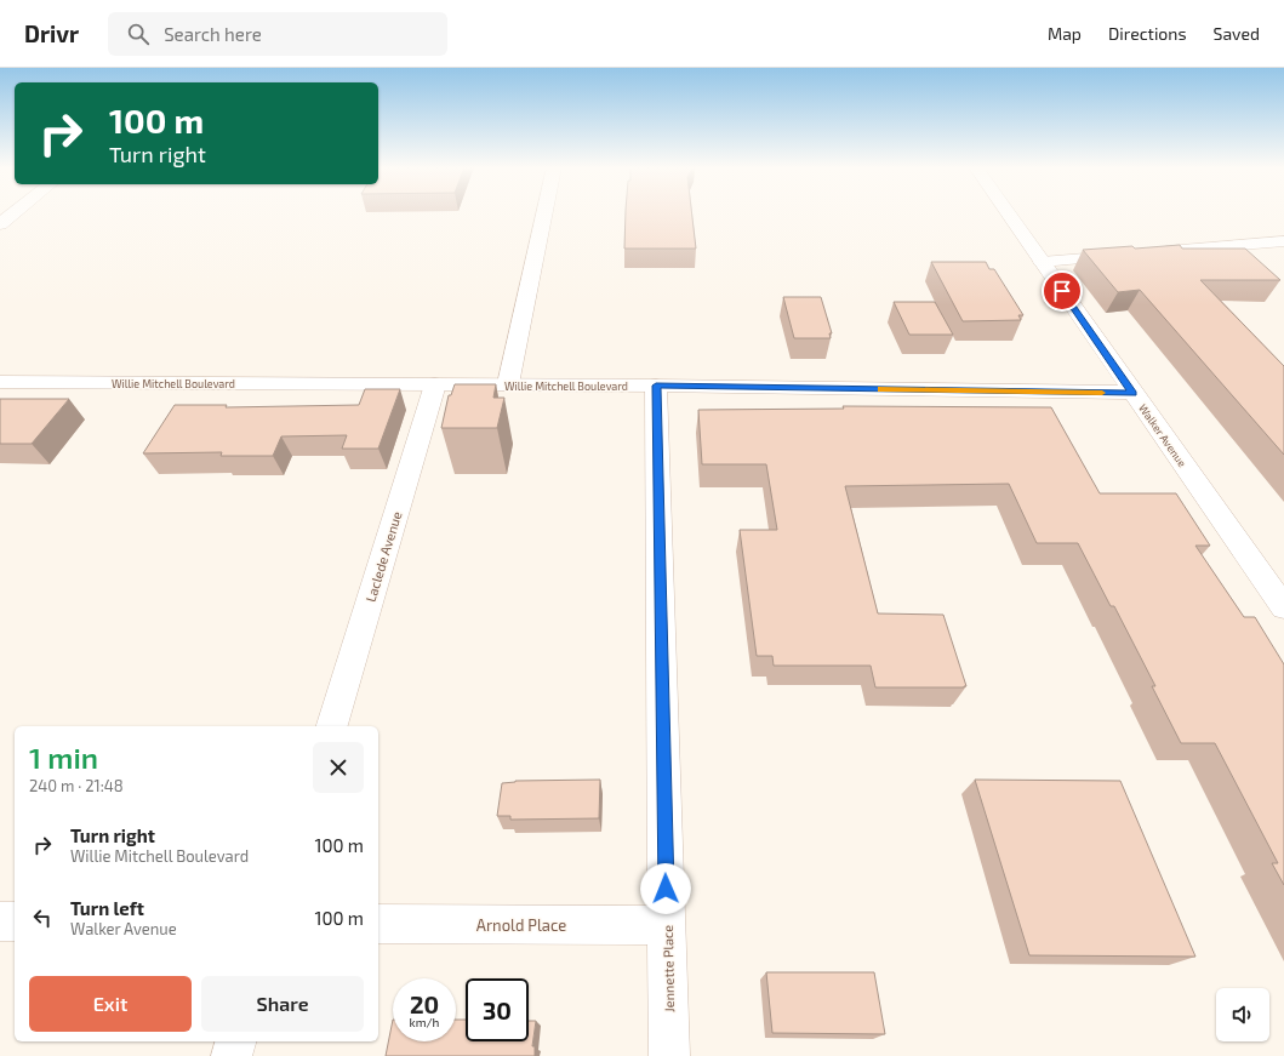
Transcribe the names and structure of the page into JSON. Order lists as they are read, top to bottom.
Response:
{
  "streets": {
    "street": [
      "Willie Mitchell Boulevard",
      "Walker Avenue",
      "Laclede Avenue",
      "Arnold Place",
      "Jennette Place"
    ]
  },
  "crossings": [
    ["Willie Mitchell Boulevard", "Walker Avenue"],
    ["Willie Mitchell Boulevard", "Laclede Avenue"],
    ["Willie Mitchell Boulevard", "Jennette Place"],
    ["Arnold Place", "Jennette Place"]
  ],
  "page": {
    "header": "Drivr",
    "search": "Search here",
    "nav": ["Map", "Directions", "Saved"],
    "turn": ["100 m", "Turn right"],
    "heading": ["1 min", "240 m · 21:48"],
    "list": [
      {
        "name": "Turn right",
        "note": "Willie Mitchell Boulevard",
        "value": "100 m"
      },
      {
        "name": "Turn left",
        "note": "Walker Avenue",
        "value": "100 m"
      }
    ],
    "buttons": ["Exit", "Share"],
    "speed": "20 km/h",
    "limit": "30"
  }
}
